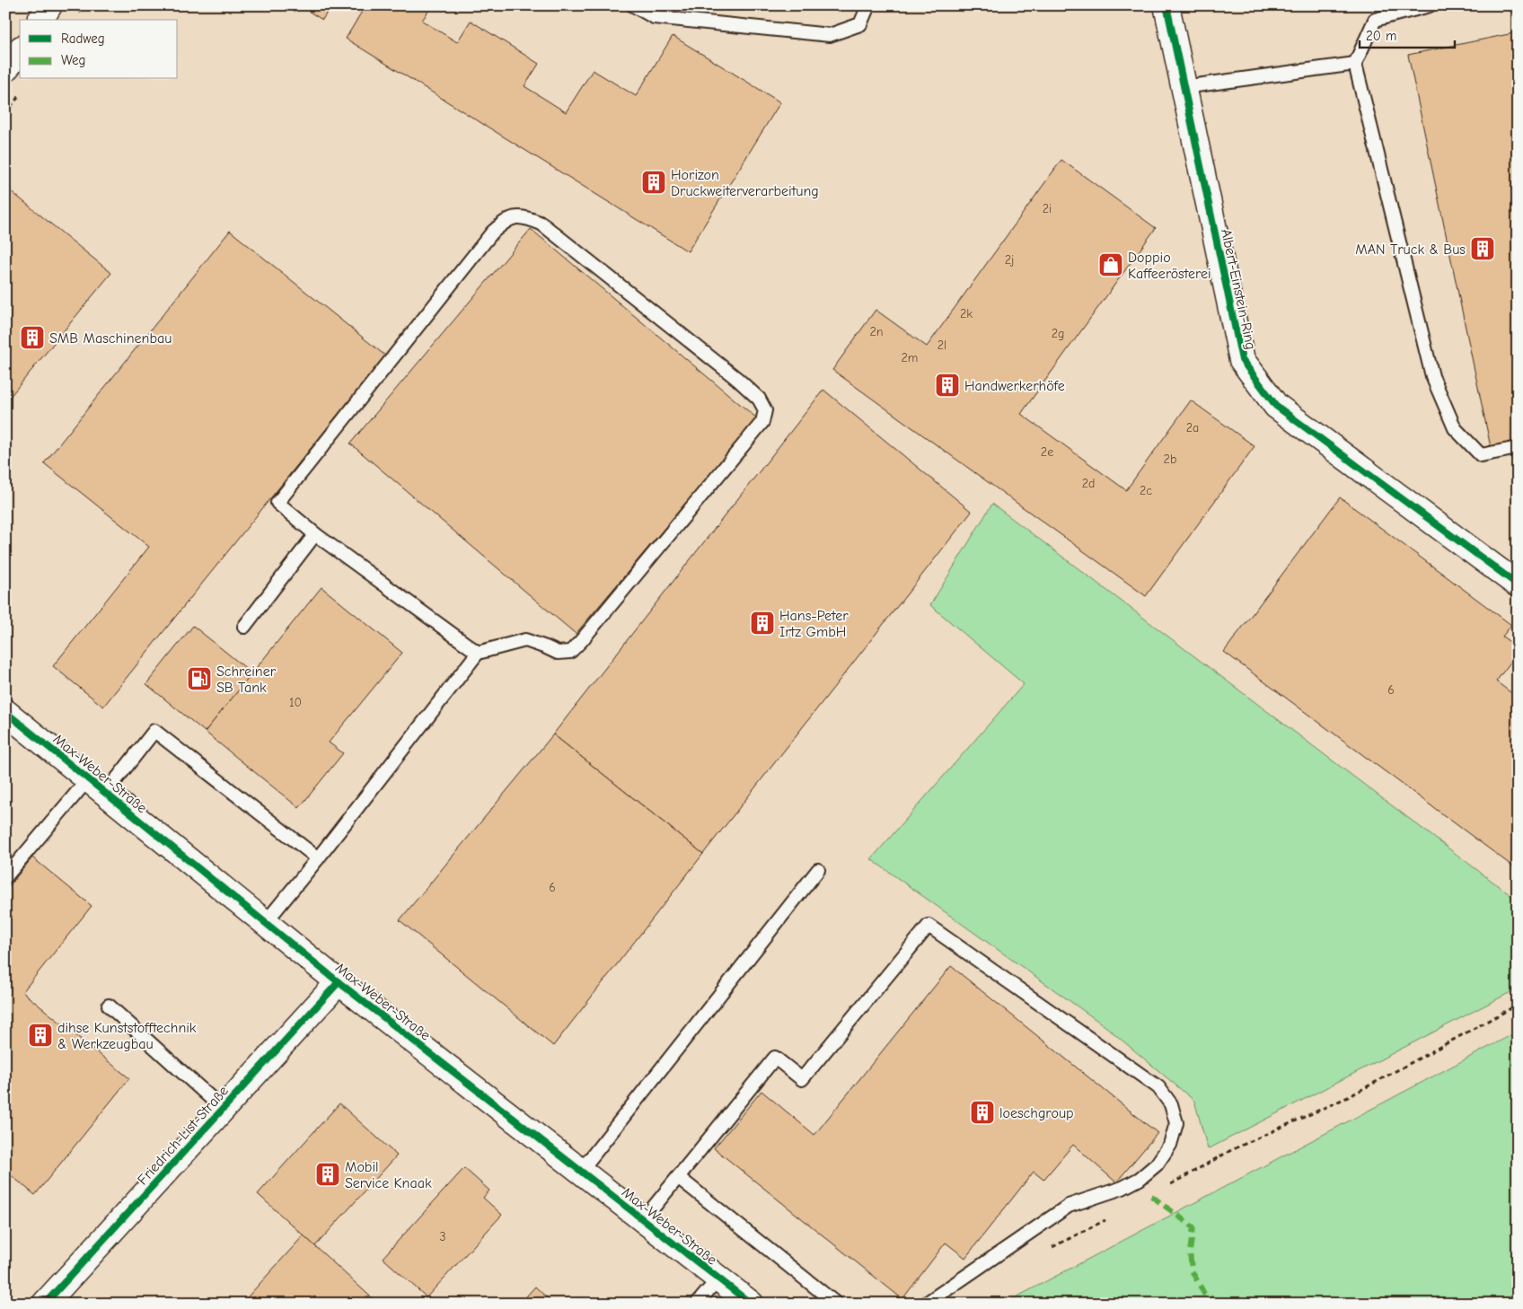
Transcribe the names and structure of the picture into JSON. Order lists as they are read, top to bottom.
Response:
{
  "streets": {
    "street": ["Albert-Einstein-Ring", "Max-Weber-Straße", "Friedrich-List-Straße"]
  },
  "crossings": [
    ["Max-Weber-Straße", "Friedrich-List-Straße"]
  ],
  "places": {
    "building": [
      "Horizon Druckweiterverarbeitung",
      "MAN Truck & Bus",
      "SMB Maschinenbau",
      "Handwerkerhöfe",
      "Hans-Peter Irtz GmbH",
      "dihse Kunststofftechnik & Werkzeugbau",
      "loeschgroup",
      "Mobil Service Knaak"
    ],
    "shop": ["Doppio Kaffeerösterei"],
    "fuel station": ["Schreiner SB Tank"]
  },
  "house_numbers": [
    "2i",
    "2j",
    "2k",
    "2n",
    "2g",
    "2l",
    "2m",
    "2a",
    "2e",
    "2b",
    "2d",
    "2c",
    "6",
    "10",
    "6",
    "3"
  ],
  "legend": ["Radweg", "Weg"],
  "scale_bar": "20 m"
}
